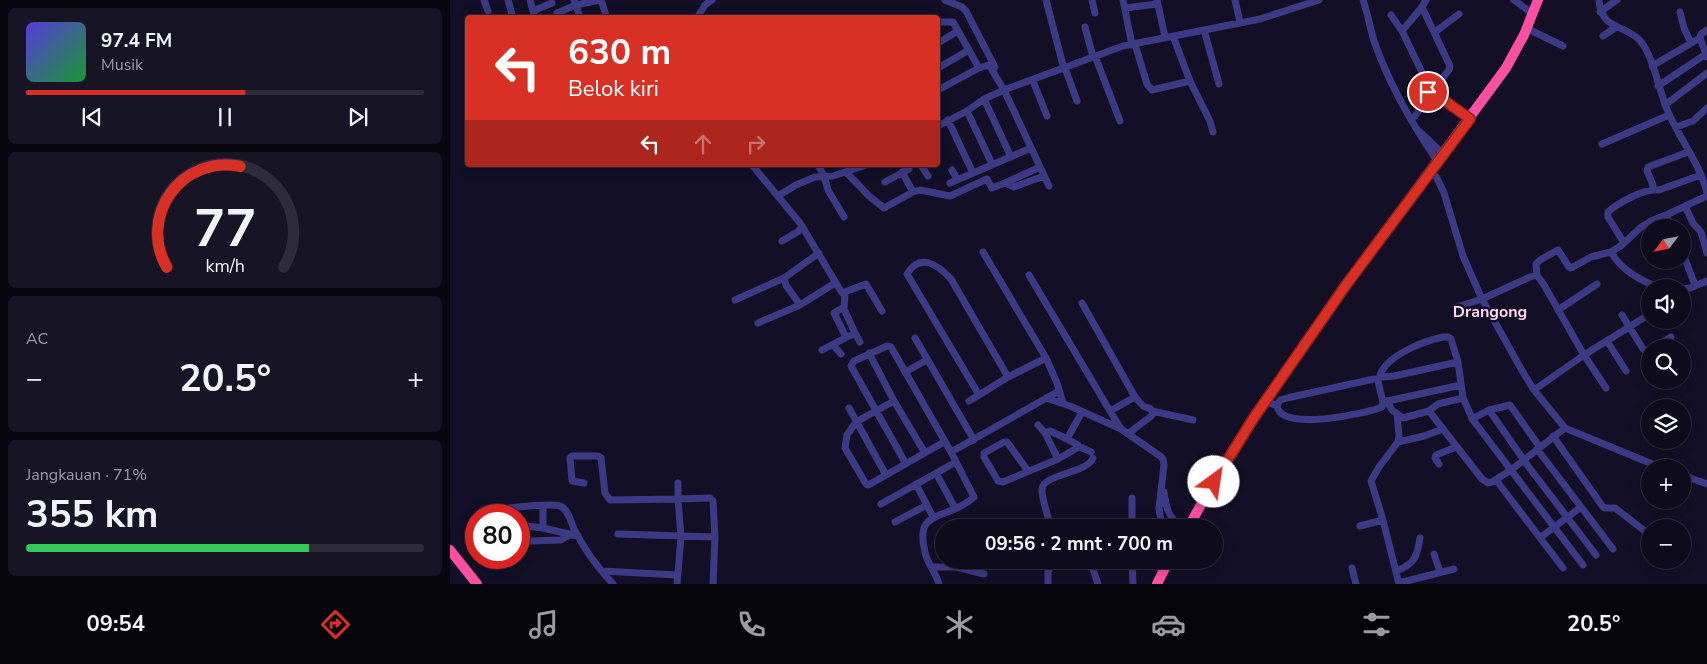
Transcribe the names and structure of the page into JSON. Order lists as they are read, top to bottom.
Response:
{
  "districts": ["Drangong"],
  "north": "bottom left",
  "page": {
    "turn": ["630 m", "Belok kiri"],
    "song": ["97.4 FM", "Musik"],
    "map_buttons": ["+", "−"],
    "tile": [
      "AC",
      ["Jangkauan · 71%", "355 km"]
    ],
    "heat": ["−", "20.5°", "+"],
    "limit": "80",
    "trip": "09:56 · 2 mnt · 700 m",
    "tabs": ["09:54", "20.5°"],
    "gauge": ["77", "km/h"]
  }
}
